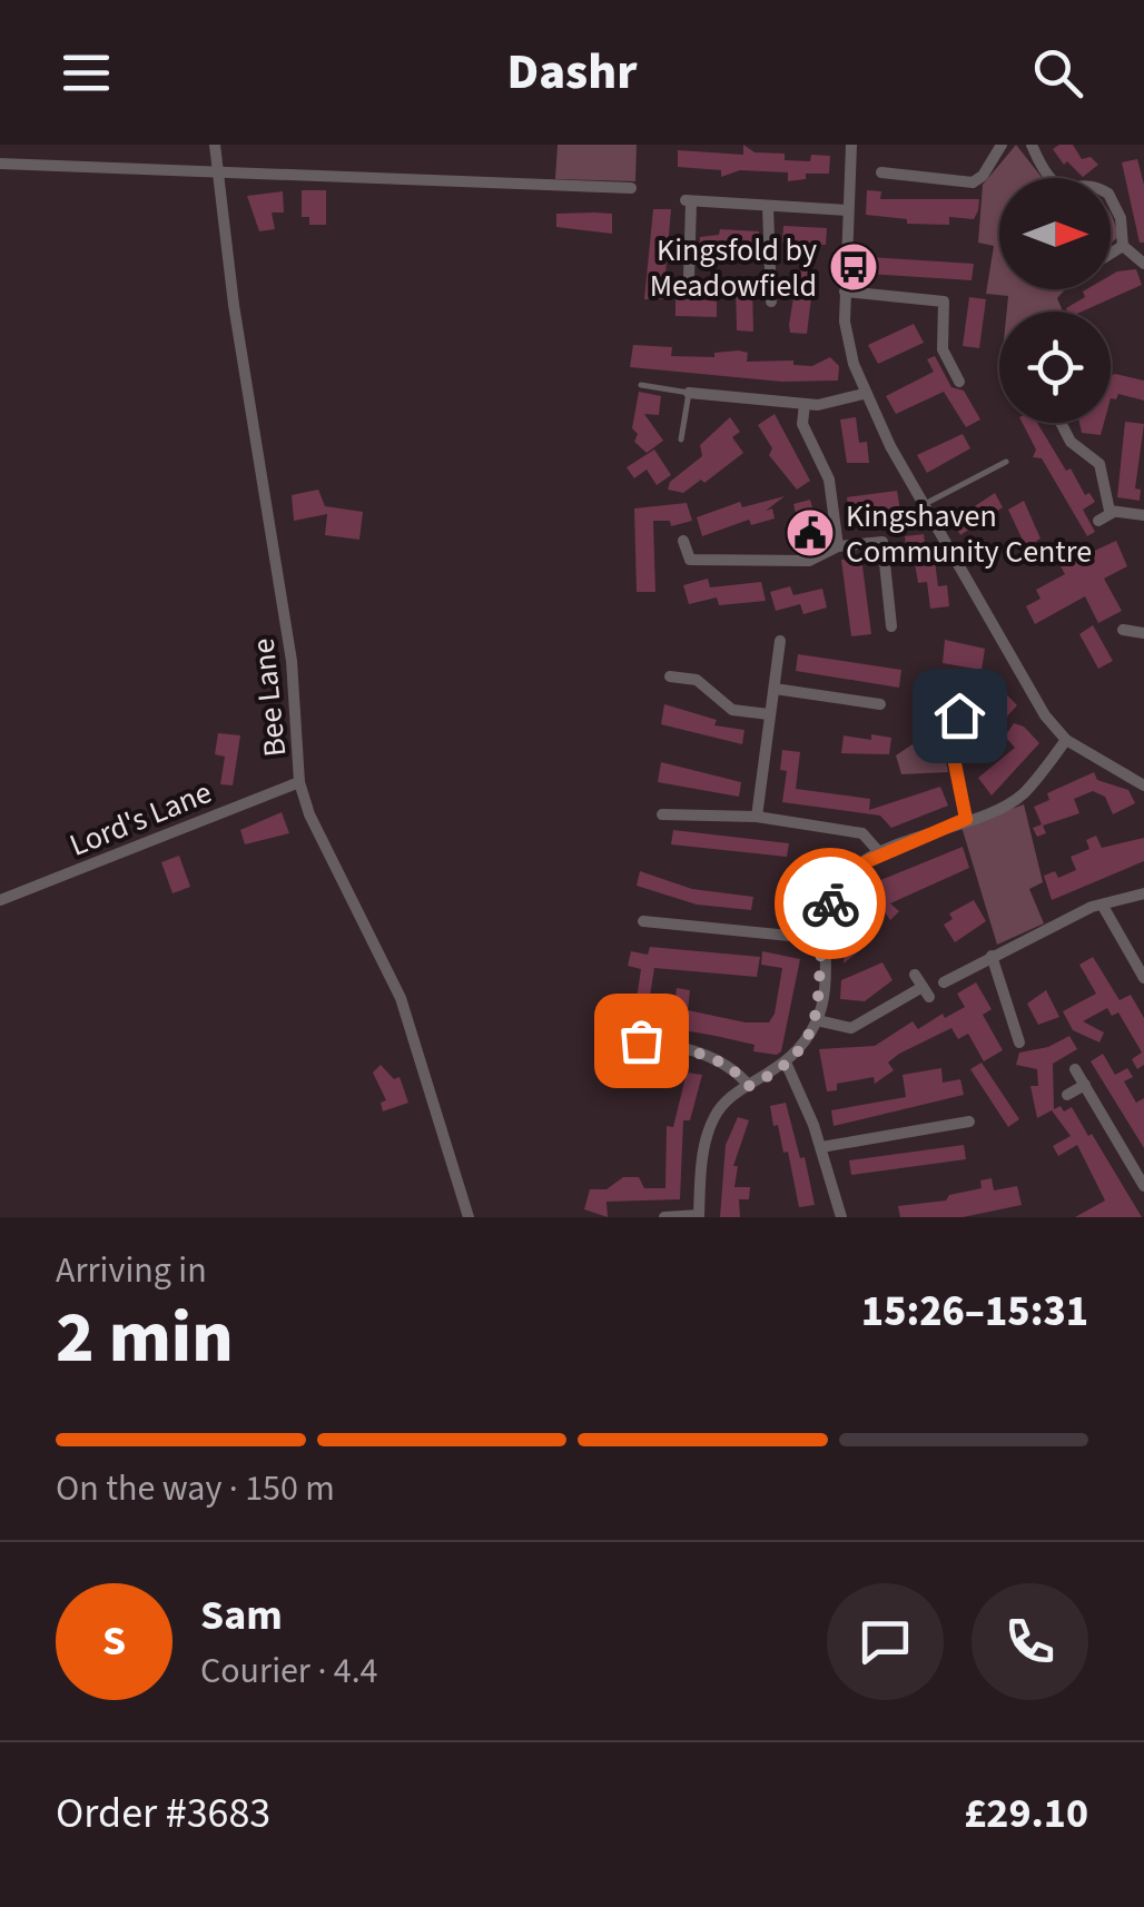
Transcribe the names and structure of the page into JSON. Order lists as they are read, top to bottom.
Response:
{
  "streets": {
    "street": ["Bee Lane", "Lord's Lane"]
  },
  "crossings": [
    ["Bee Lane", "Lord's Lane"]
  ],
  "places": {
    "bus stop": ["Kingsfold by Meadowfield"],
    "public building": ["Kingshaven Community Centre"]
  },
  "north": "right",
  "page": {
    "header": "Dashr",
    "heading": ["2 min", "Arriving in", "15:26–15:31"],
    "panel": [
      "Sam",
      "Courier · 4.4",
      "Order #3683",
      "£29.10"
    ],
    "bar": "On the way · 150 m",
    "round": "S"
  }
}
